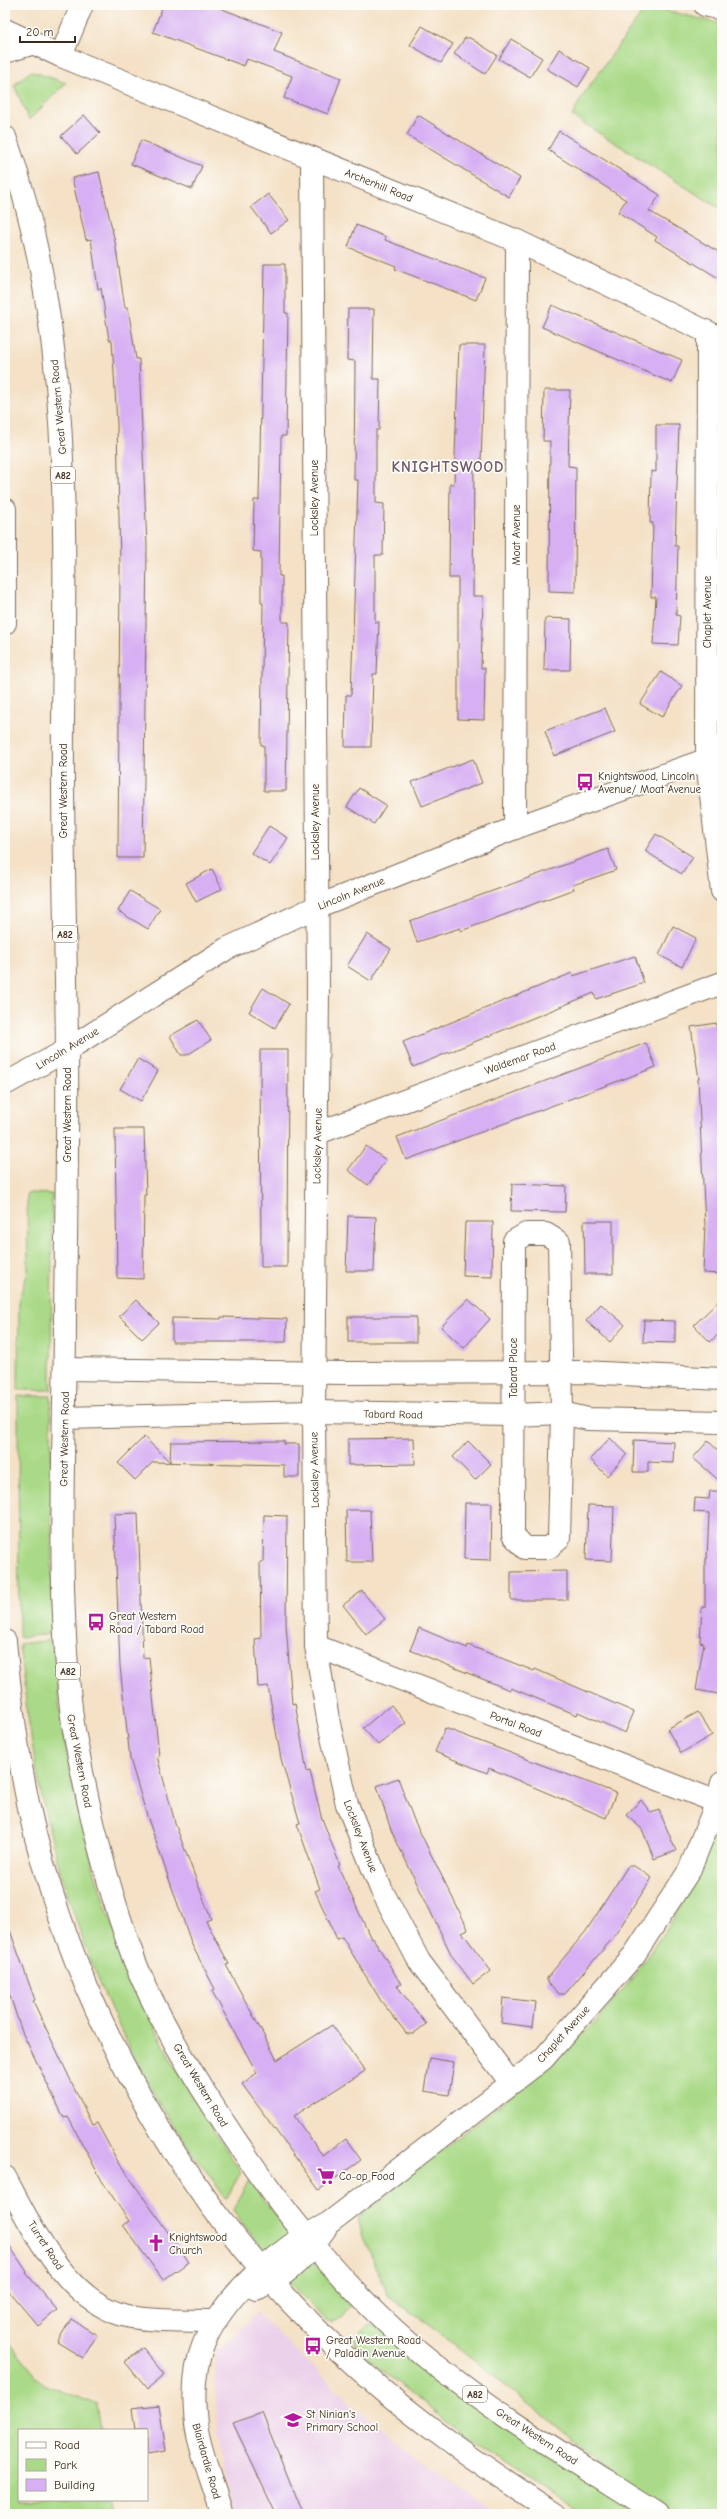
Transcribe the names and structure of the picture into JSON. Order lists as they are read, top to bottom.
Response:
{
  "streets": {
    "street": [
      "Archerhill Road",
      "Great Western Road",
      "A82",
      "Locksley Avenue",
      "Moat Avenue",
      "Chaplet Avenue",
      "Lincoln Avenue",
      "Waldemar Road",
      "Tabard Place",
      "Tabard Road",
      "Portal Road",
      "Turret Road",
      "Blairdardie Road"
    ]
  },
  "crossings": [
    ["Archerhill Road", "Locksley Avenue"],
    ["Archerhill Road", "Moat Avenue"],
    ["Archerhill Road", "Chaplet Avenue"],
    ["Great Western Road", "Chaplet Avenue"],
    ["Great Western Road", "Lincoln Avenue"],
    ["Great Western Road", "Tabard Road"],
    ["Locksley Avenue", "Chaplet Avenue"],
    ["Locksley Avenue", "Lincoln Avenue"],
    ["Locksley Avenue", "Waldemar Road"],
    ["Locksley Avenue", "Tabard Road"],
    ["Locksley Avenue", "Portal Road"],
    ["Moat Avenue", "Lincoln Avenue"],
    ["Chaplet Avenue", "Lincoln Avenue"],
    ["Chaplet Avenue", "Portal Road"],
    ["Chaplet Avenue", "Blairdardie Road"],
    ["Tabard Place", "Tabard Road"],
    ["Turret Road", "Blairdardie Road"]
  ],
  "districts": ["KNIGHTSWOOD"],
  "places": {
    "bus stop": ["Knightswood, Lincoln Avenue/ Moat Avenue", "Great Western Road / Tabard Road", "Great Western Road / Paladin Avenue"],
    "supermarket": ["Co-op Food"],
    "church": ["Knightswood Church"],
    "school or university": ["St Ninian's Primary School"]
  },
  "legend": ["Road", "Park", "Building"],
  "scale_bar": "20 m"
}
